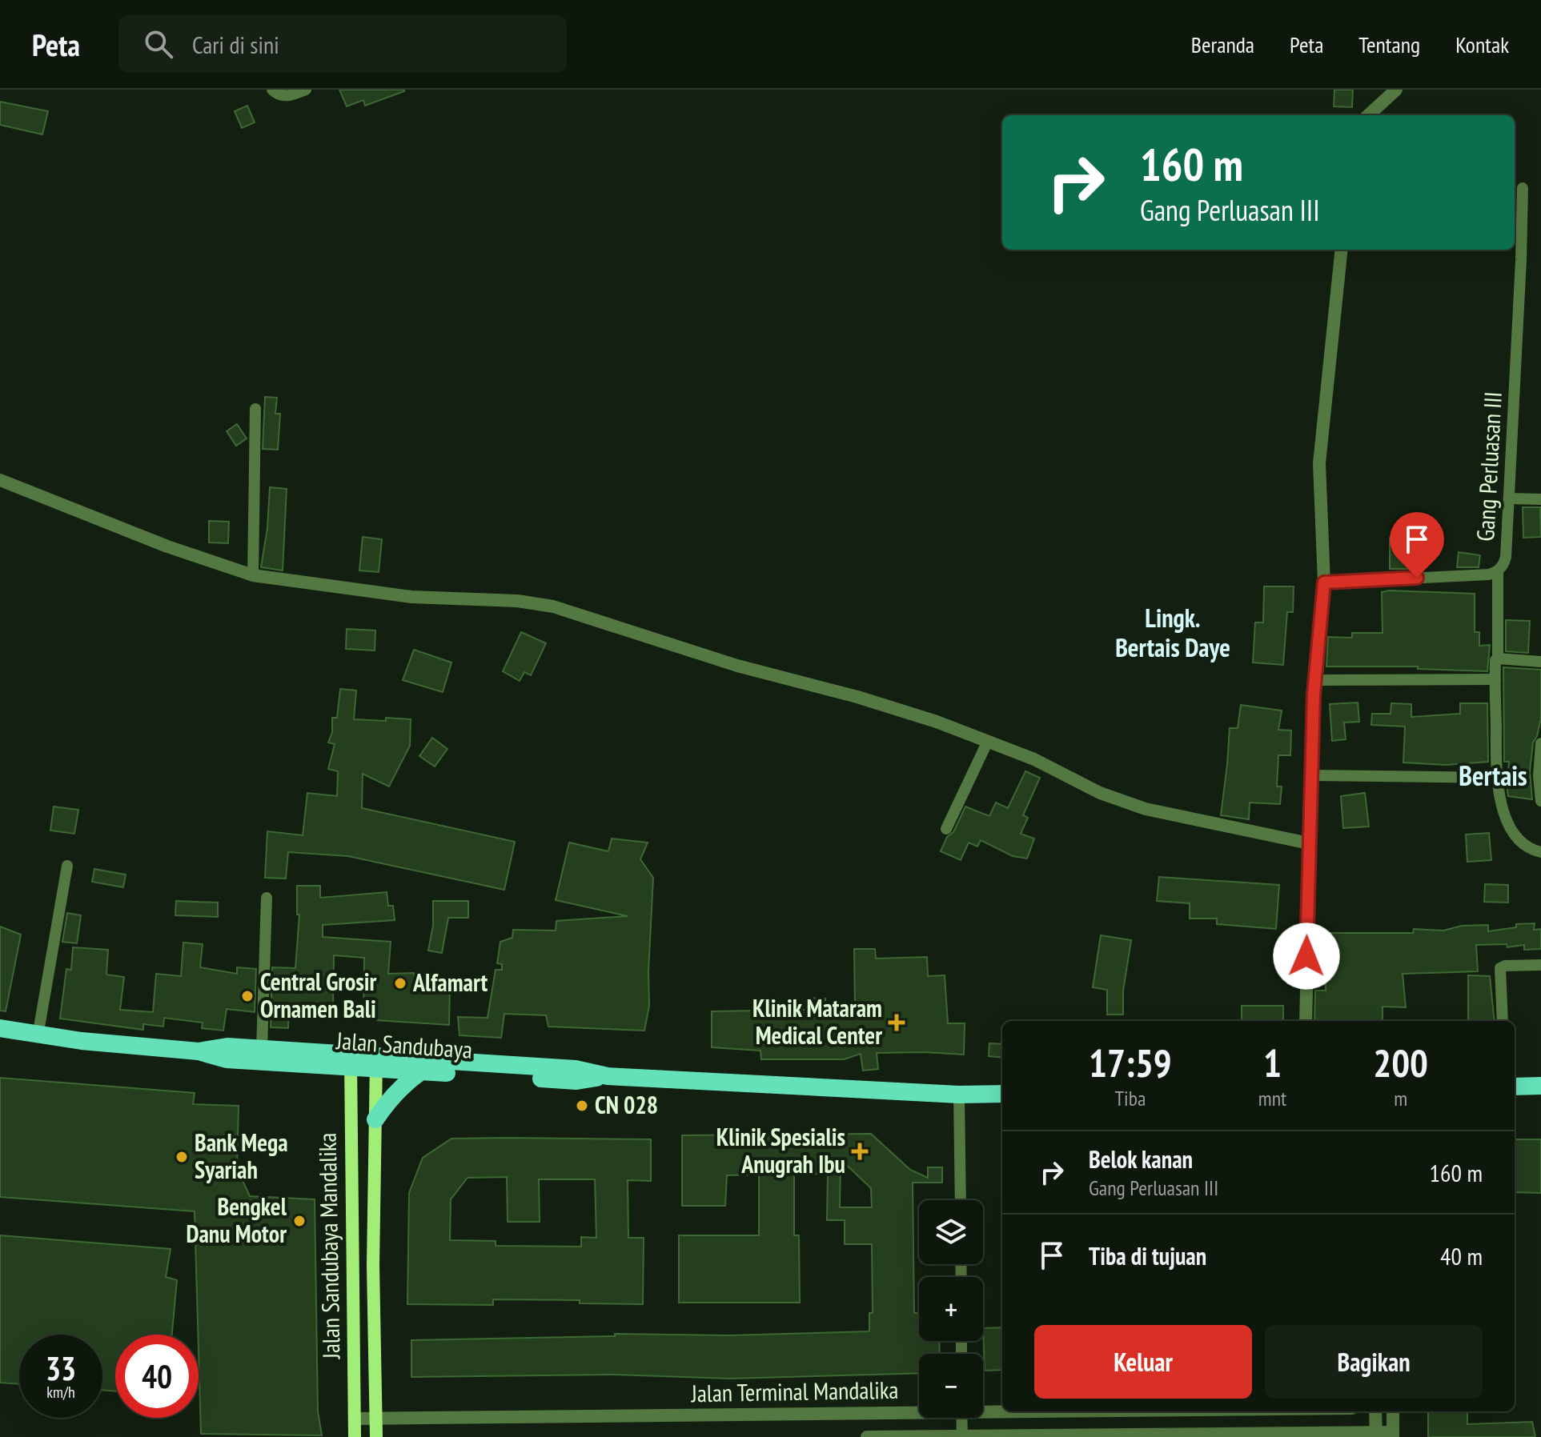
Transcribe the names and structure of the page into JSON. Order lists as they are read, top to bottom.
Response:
{
  "streets": {
    "highway": ["Jalan Sandubaya"],
    "main road": ["Jalan Sandubaya Mandalika"],
    "street": ["Gang Perluasan III", "Jalan Terminal Mandalika"]
  },
  "crossings": [
    ["Jalan Sandubaya", "Jalan Sandubaya Mandalika"],
    ["Jalan Sandubaya Mandalika", "Jalan Terminal Mandalika"]
  ],
  "districts": ["Lingk. Bertais Daye", "Bertais"],
  "places": {
    "other": [
      "Alfamart",
      "Central Grosir Ornamen Bali",
      "CN 028",
      "Bank Mega Syariah",
      "Bengkel Danu Motor"
    ],
    "health": ["Klinik Mataram Medical Center", "Klinik Spesialis Anugrah Ibu"]
  },
  "page": {
    "header": "Peta",
    "search": "Cari di sini",
    "nav": [
      "Beranda",
      "Peta",
      "Tentang",
      "Kontak"
    ],
    "turn": ["160 m", "Gang Perluasan III"],
    "eta": [
      "17:59",
      "Tiba",
      "1",
      "mnt",
      "200",
      "m"
    ],
    "list": [
      {
        "name": "Belok kanan",
        "note": "Gang Perluasan III",
        "value": "160 m"
      },
      {
        "name": "Tiba di tujuan",
        "value": "40 m"
      }
    ],
    "map_buttons": ["+", "−"],
    "buttons": ["Keluar", "Bagikan"],
    "speed": "33 km/h",
    "limit": "40"
  }
}
